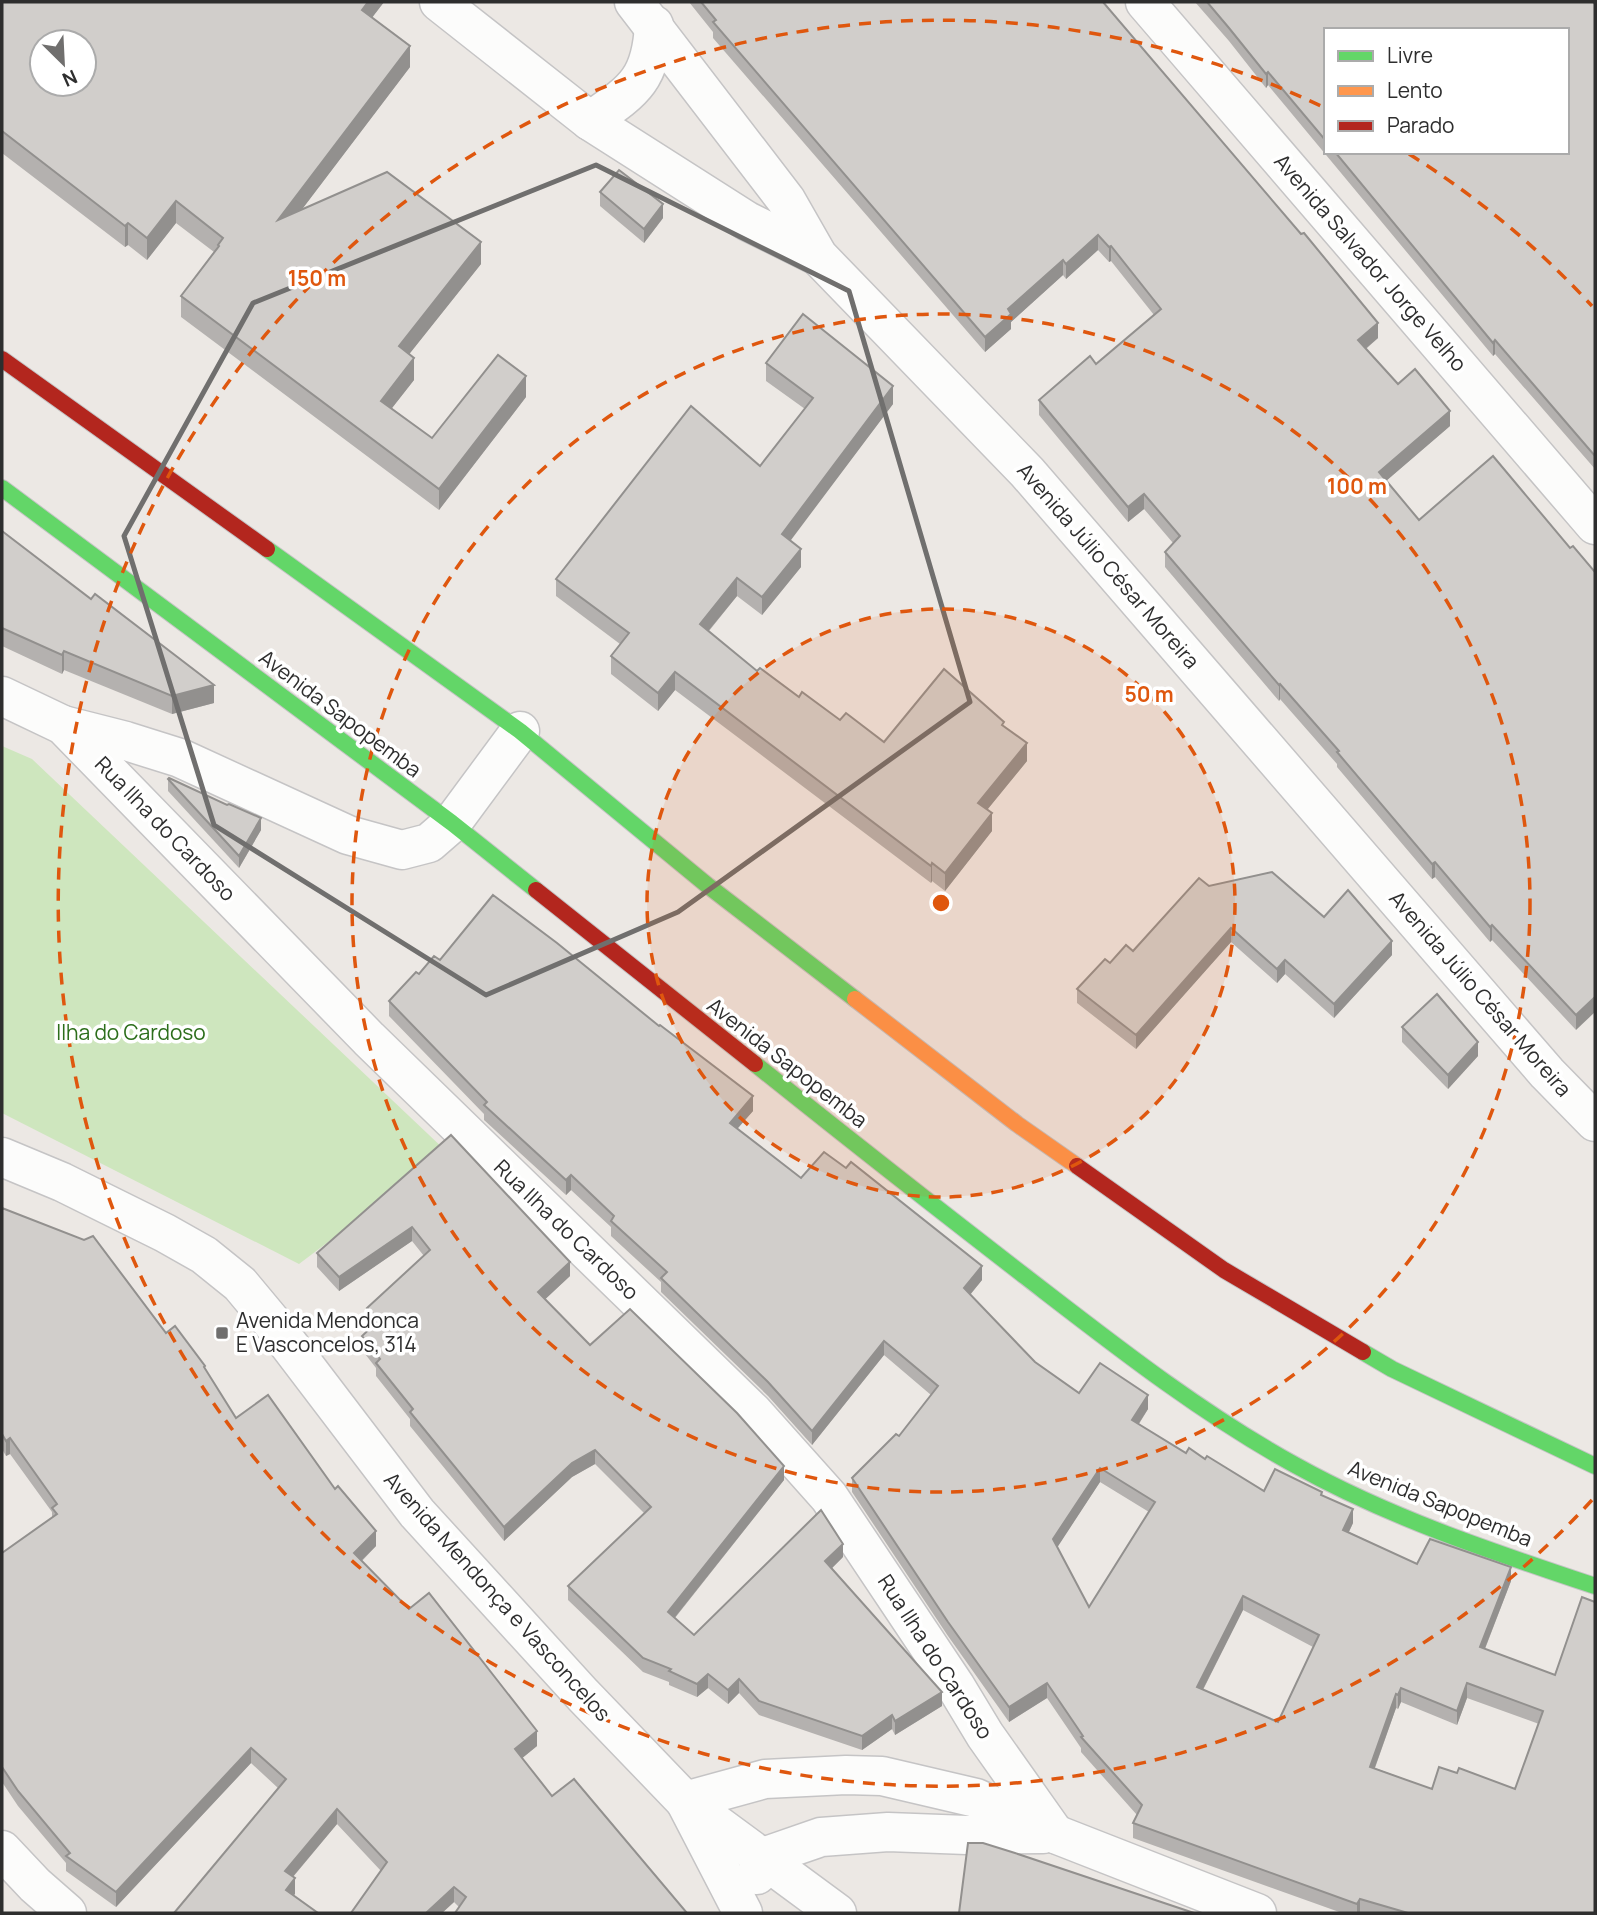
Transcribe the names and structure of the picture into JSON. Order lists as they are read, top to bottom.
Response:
{
  "streets": {
    "main road": ["Avenida Sapopemba"],
    "street": [
      "Avenida Salvador Jorge Velho",
      "Avenida Júlio César Moreira",
      "Rua Ilha do Cardoso",
      "Avenida Mendonça e Vasconcelos"
    ]
  },
  "parks": ["Ilha do Cardoso"],
  "places": {
    "transit": ["Avenida Mendonca E Vasconcelos, 314"]
  },
  "legend": ["Livre", "Lento", "Parado"],
  "north": "bottom right",
  "rings": ["150 m", "100 m", "50 m"]
}
